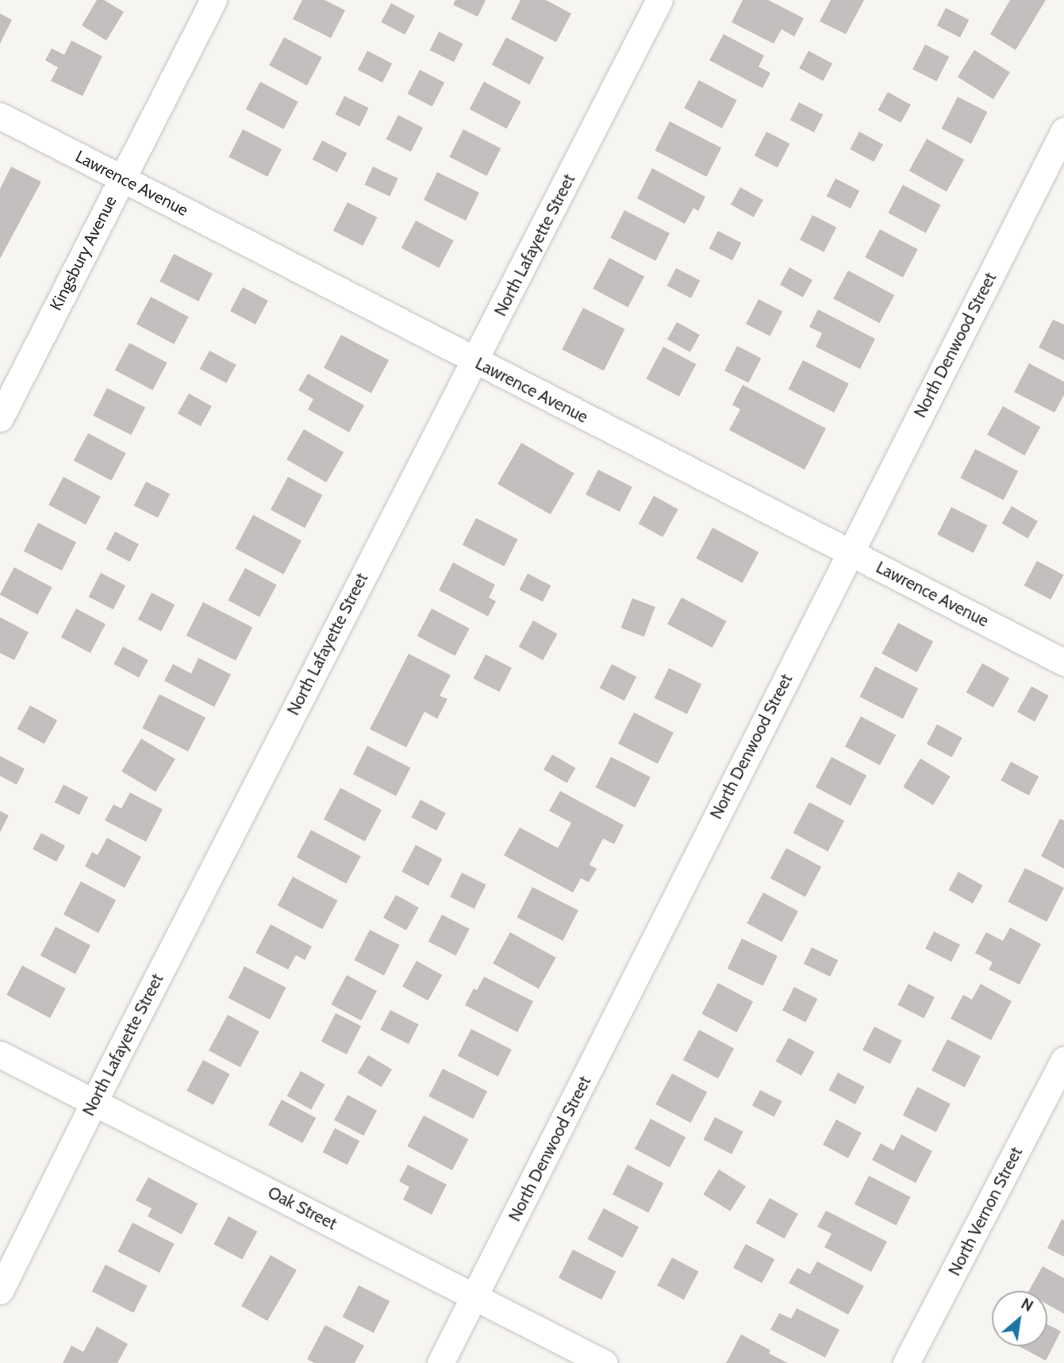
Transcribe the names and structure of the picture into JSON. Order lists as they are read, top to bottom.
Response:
{
  "streets": {
    "street": [
      "Lawrence Avenue",
      "North Lafayette Street",
      "Kingsbury Avenue",
      "North Denwood Street",
      "Oak Street",
      "North Vernon Street"
    ]
  },
  "crossings": [
    ["Lawrence Avenue", "North Lafayette Street"],
    ["Lawrence Avenue", "Kingsbury Avenue"],
    ["Lawrence Avenue", "North Denwood Street"],
    ["North Lafayette Street", "Oak Street"],
    ["North Denwood Street", "Oak Street"]
  ],
  "north": "top right"
}
